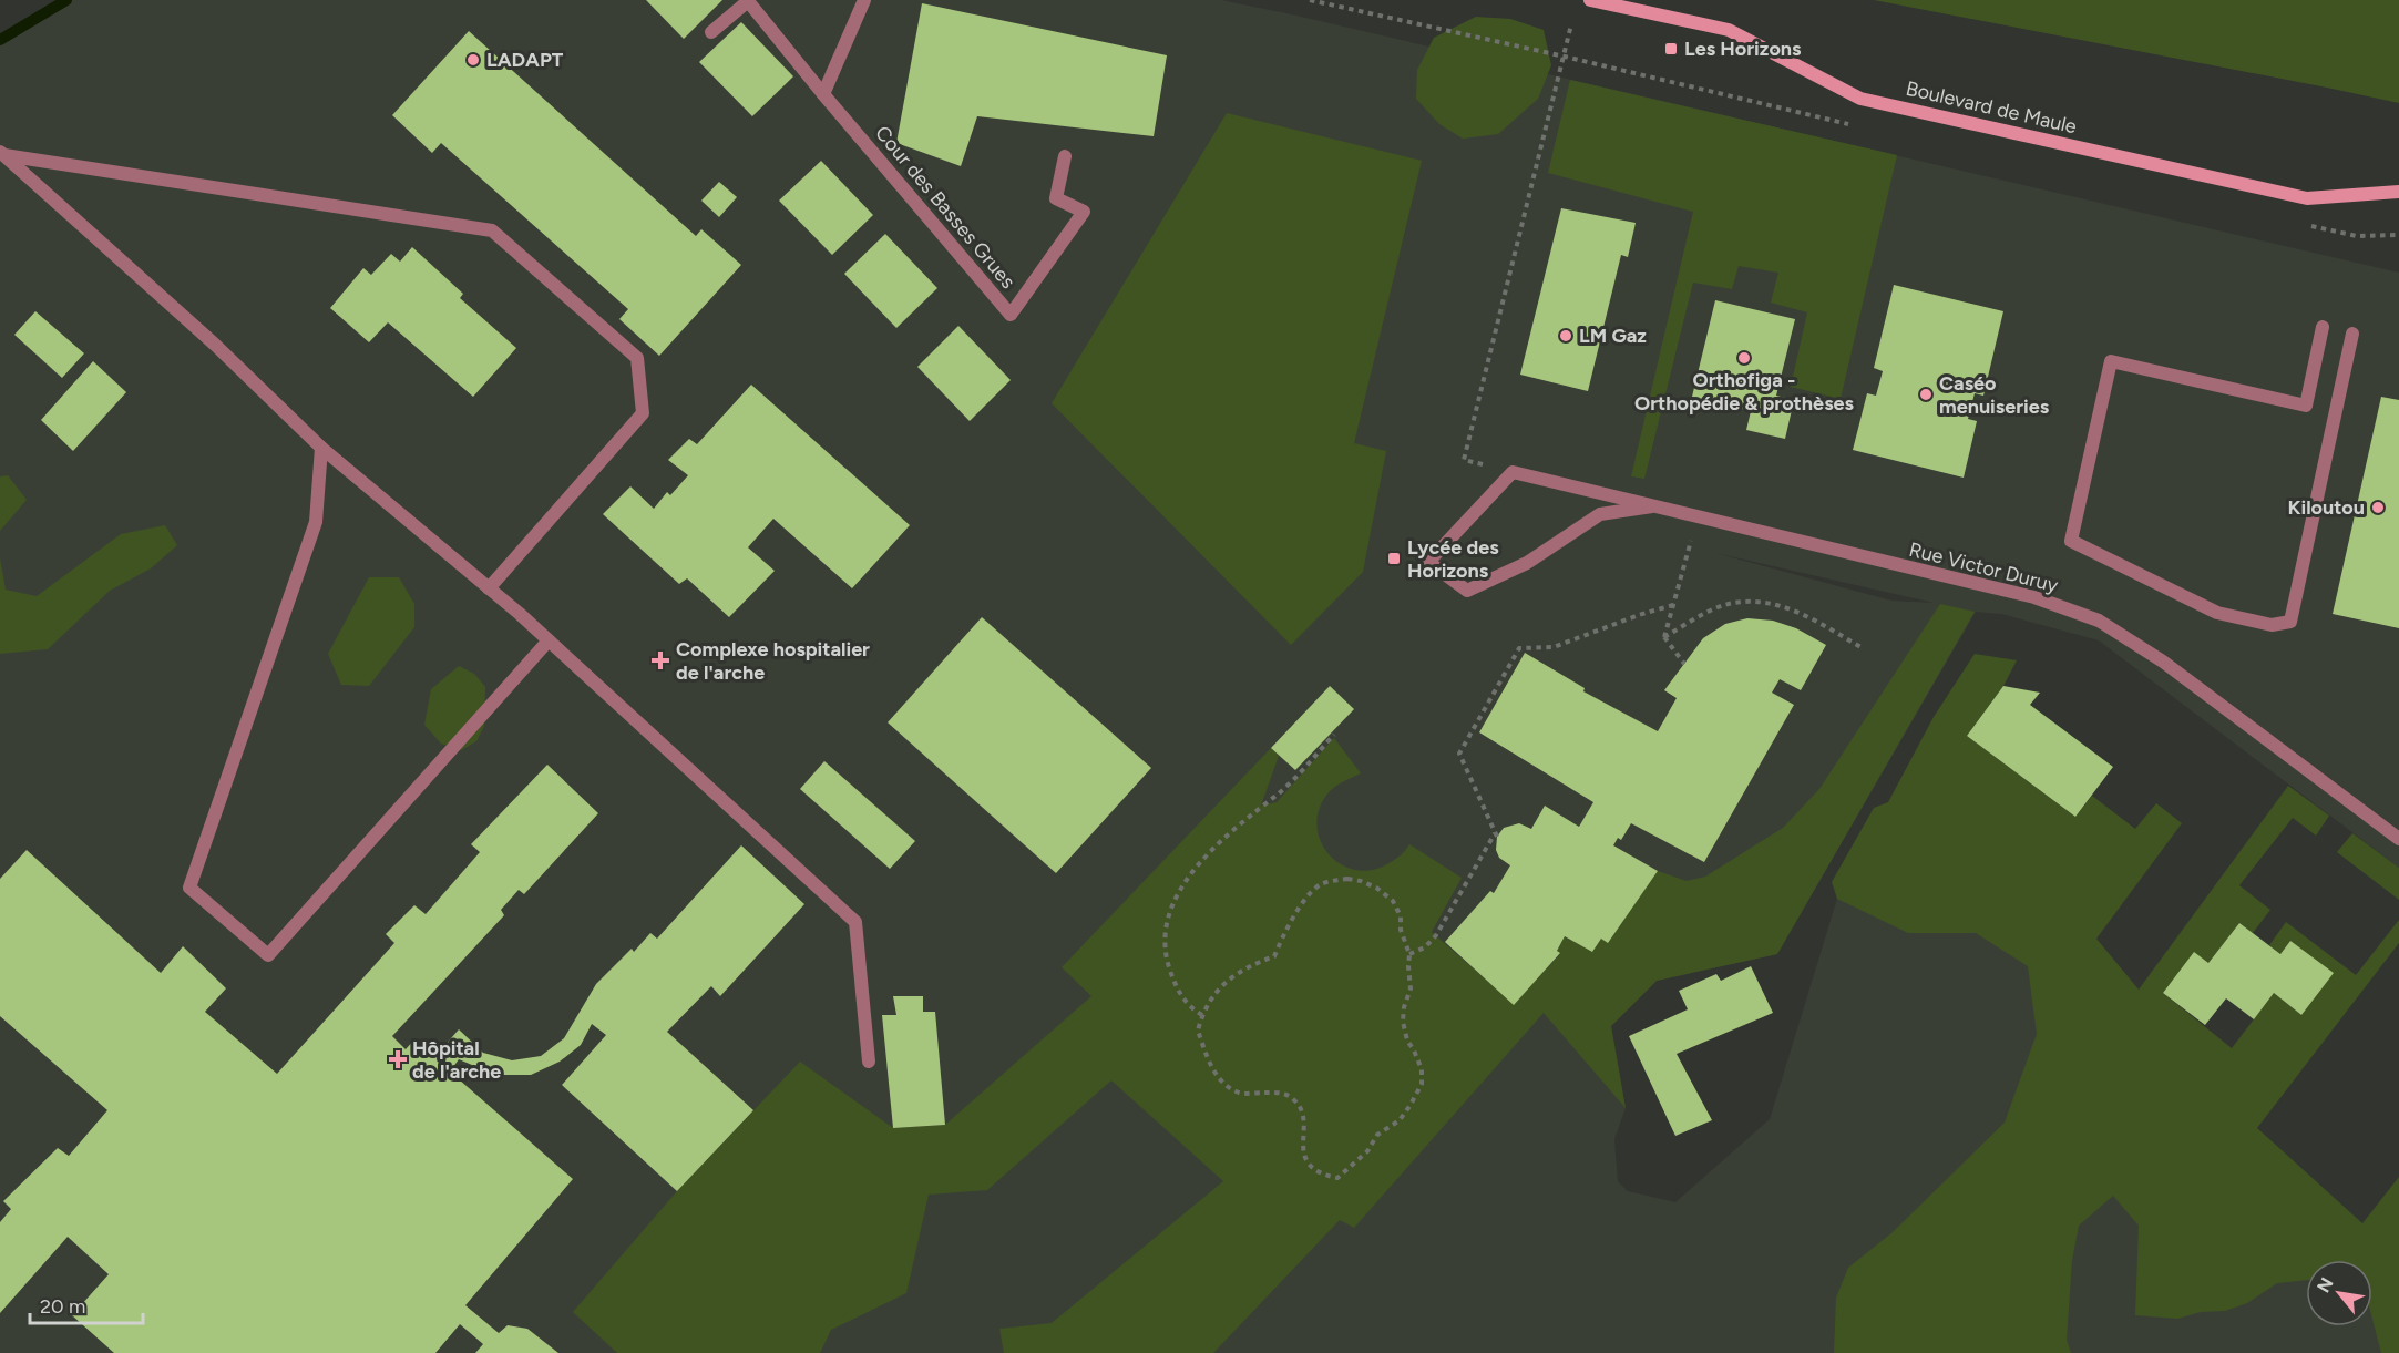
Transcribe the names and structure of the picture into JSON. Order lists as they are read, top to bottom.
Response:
{
  "streets": {
    "main road": ["Boulevard de Maule"],
    "street": ["Cour des Basses Grues", "Rue Victor Duruy"]
  },
  "places": {
    "transit": ["Les Horizons", "Lycée des Horizons"],
    "other": [
      "LADAPT",
      "LM Gaz",
      "Orthofiga - Orthopédie & prothèses",
      "Caséo menuiseries",
      "Kiloutou"
    ],
    "health": ["Complexe hospitalier de l'arche", "Hôpital de l'arche"]
  },
  "scale_bar": "20 m",
  "north": "top left"
}
